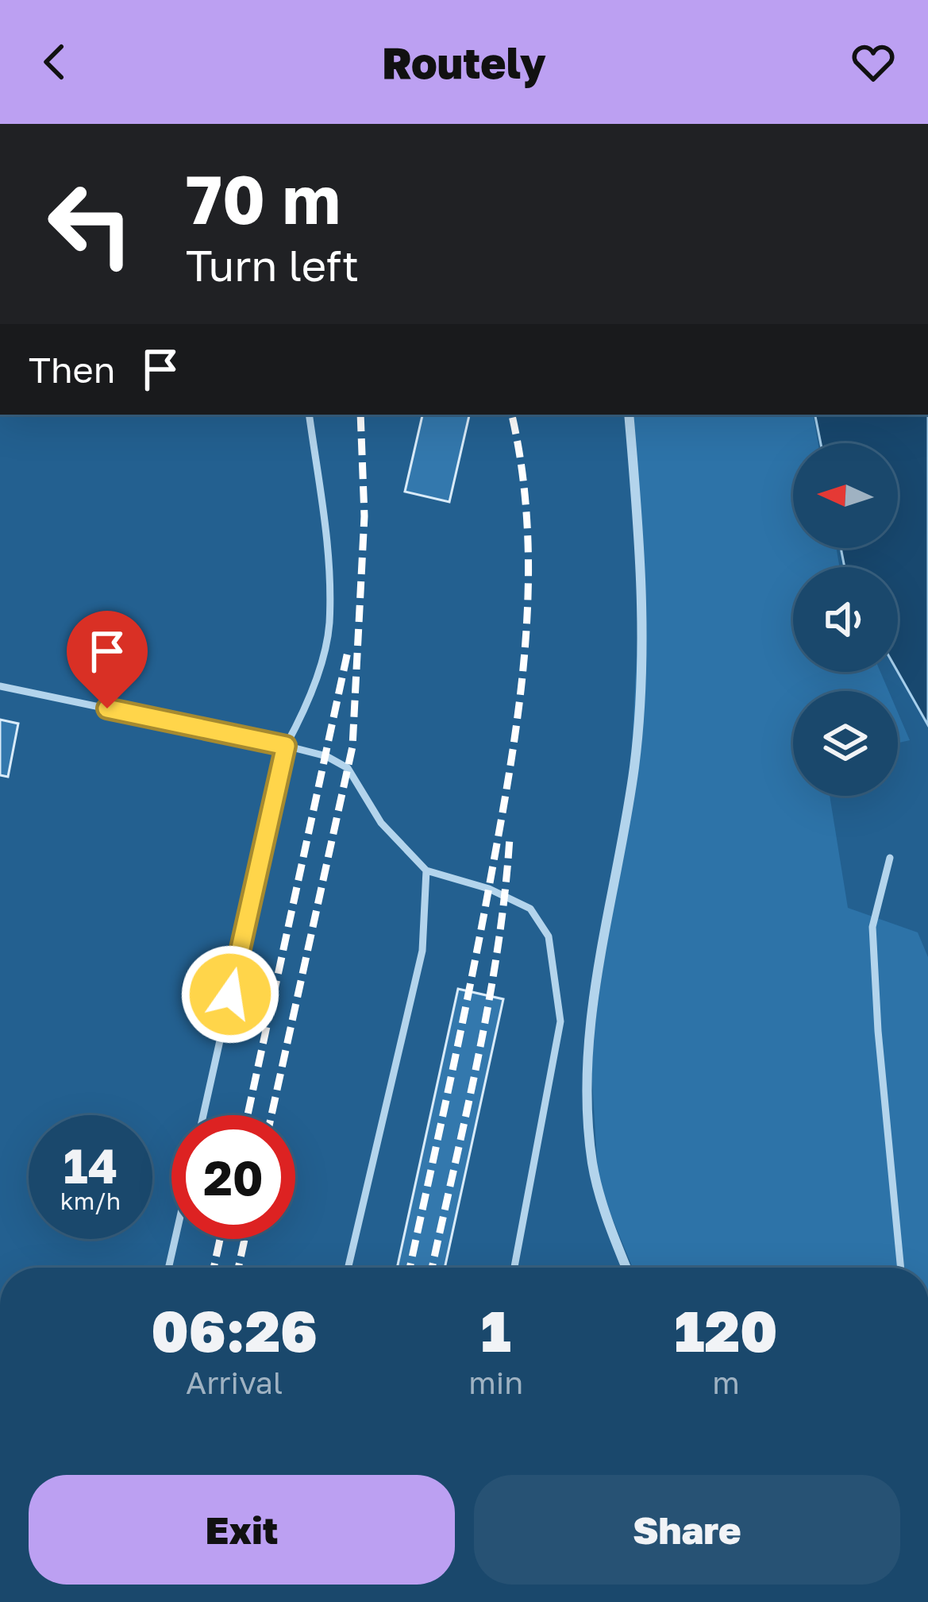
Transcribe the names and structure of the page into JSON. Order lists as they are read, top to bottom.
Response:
{
  "north": "left",
  "page": {
    "header": "Routely",
    "turn": ["70 m", "Turn left"],
    "then": "Then",
    "speed": "14 km/h",
    "limit": "20",
    "eta": [
      "06:26",
      "Arrival",
      "1",
      "min",
      "120",
      "m"
    ],
    "buttons": ["Exit", "Share"]
  }
}
